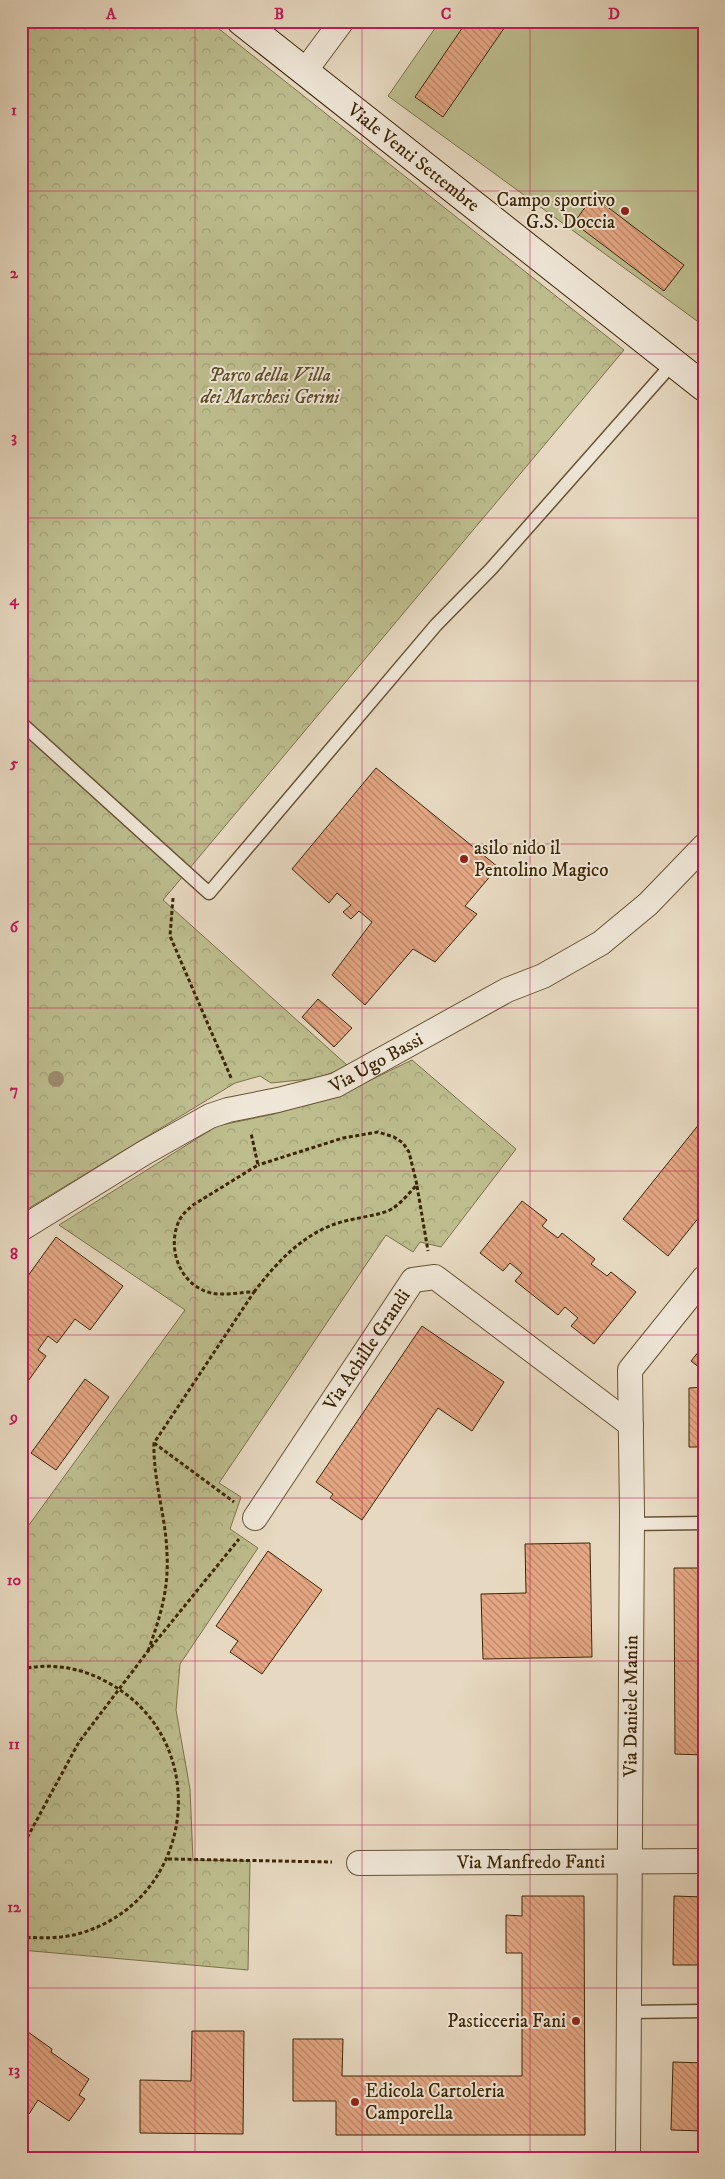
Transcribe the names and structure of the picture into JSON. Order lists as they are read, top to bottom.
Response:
{
  "streets": {
    "street": [
      "Viale Venti Settembre",
      "Via Ugo Bassi",
      "Via Achille Grandi",
      "Via Daniele Manin",
      "Via Manfredo Fanti"
    ]
  },
  "crossings": [
    ["Via Daniele Manin", "Via Manfredo Fanti"]
  ],
  "parks": ["Parco della Villa dei Marchesi Gerini"],
  "places": [
    "Campo sportivo G.S. Doccia",
    "asilo nido il Pentolino Magico",
    "Pasticceria Fani",
    "Edicola Cartoleria Camporella"
  ],
  "grid": {
    "columns": [
      "A",
      "B",
      "C",
      "D"
    ],
    "rows": [
      "1",
      "2",
      "3",
      "4",
      "5",
      "6",
      "7",
      "8",
      "9",
      "10",
      "11",
      "12",
      "13"
    ]
  }
}
